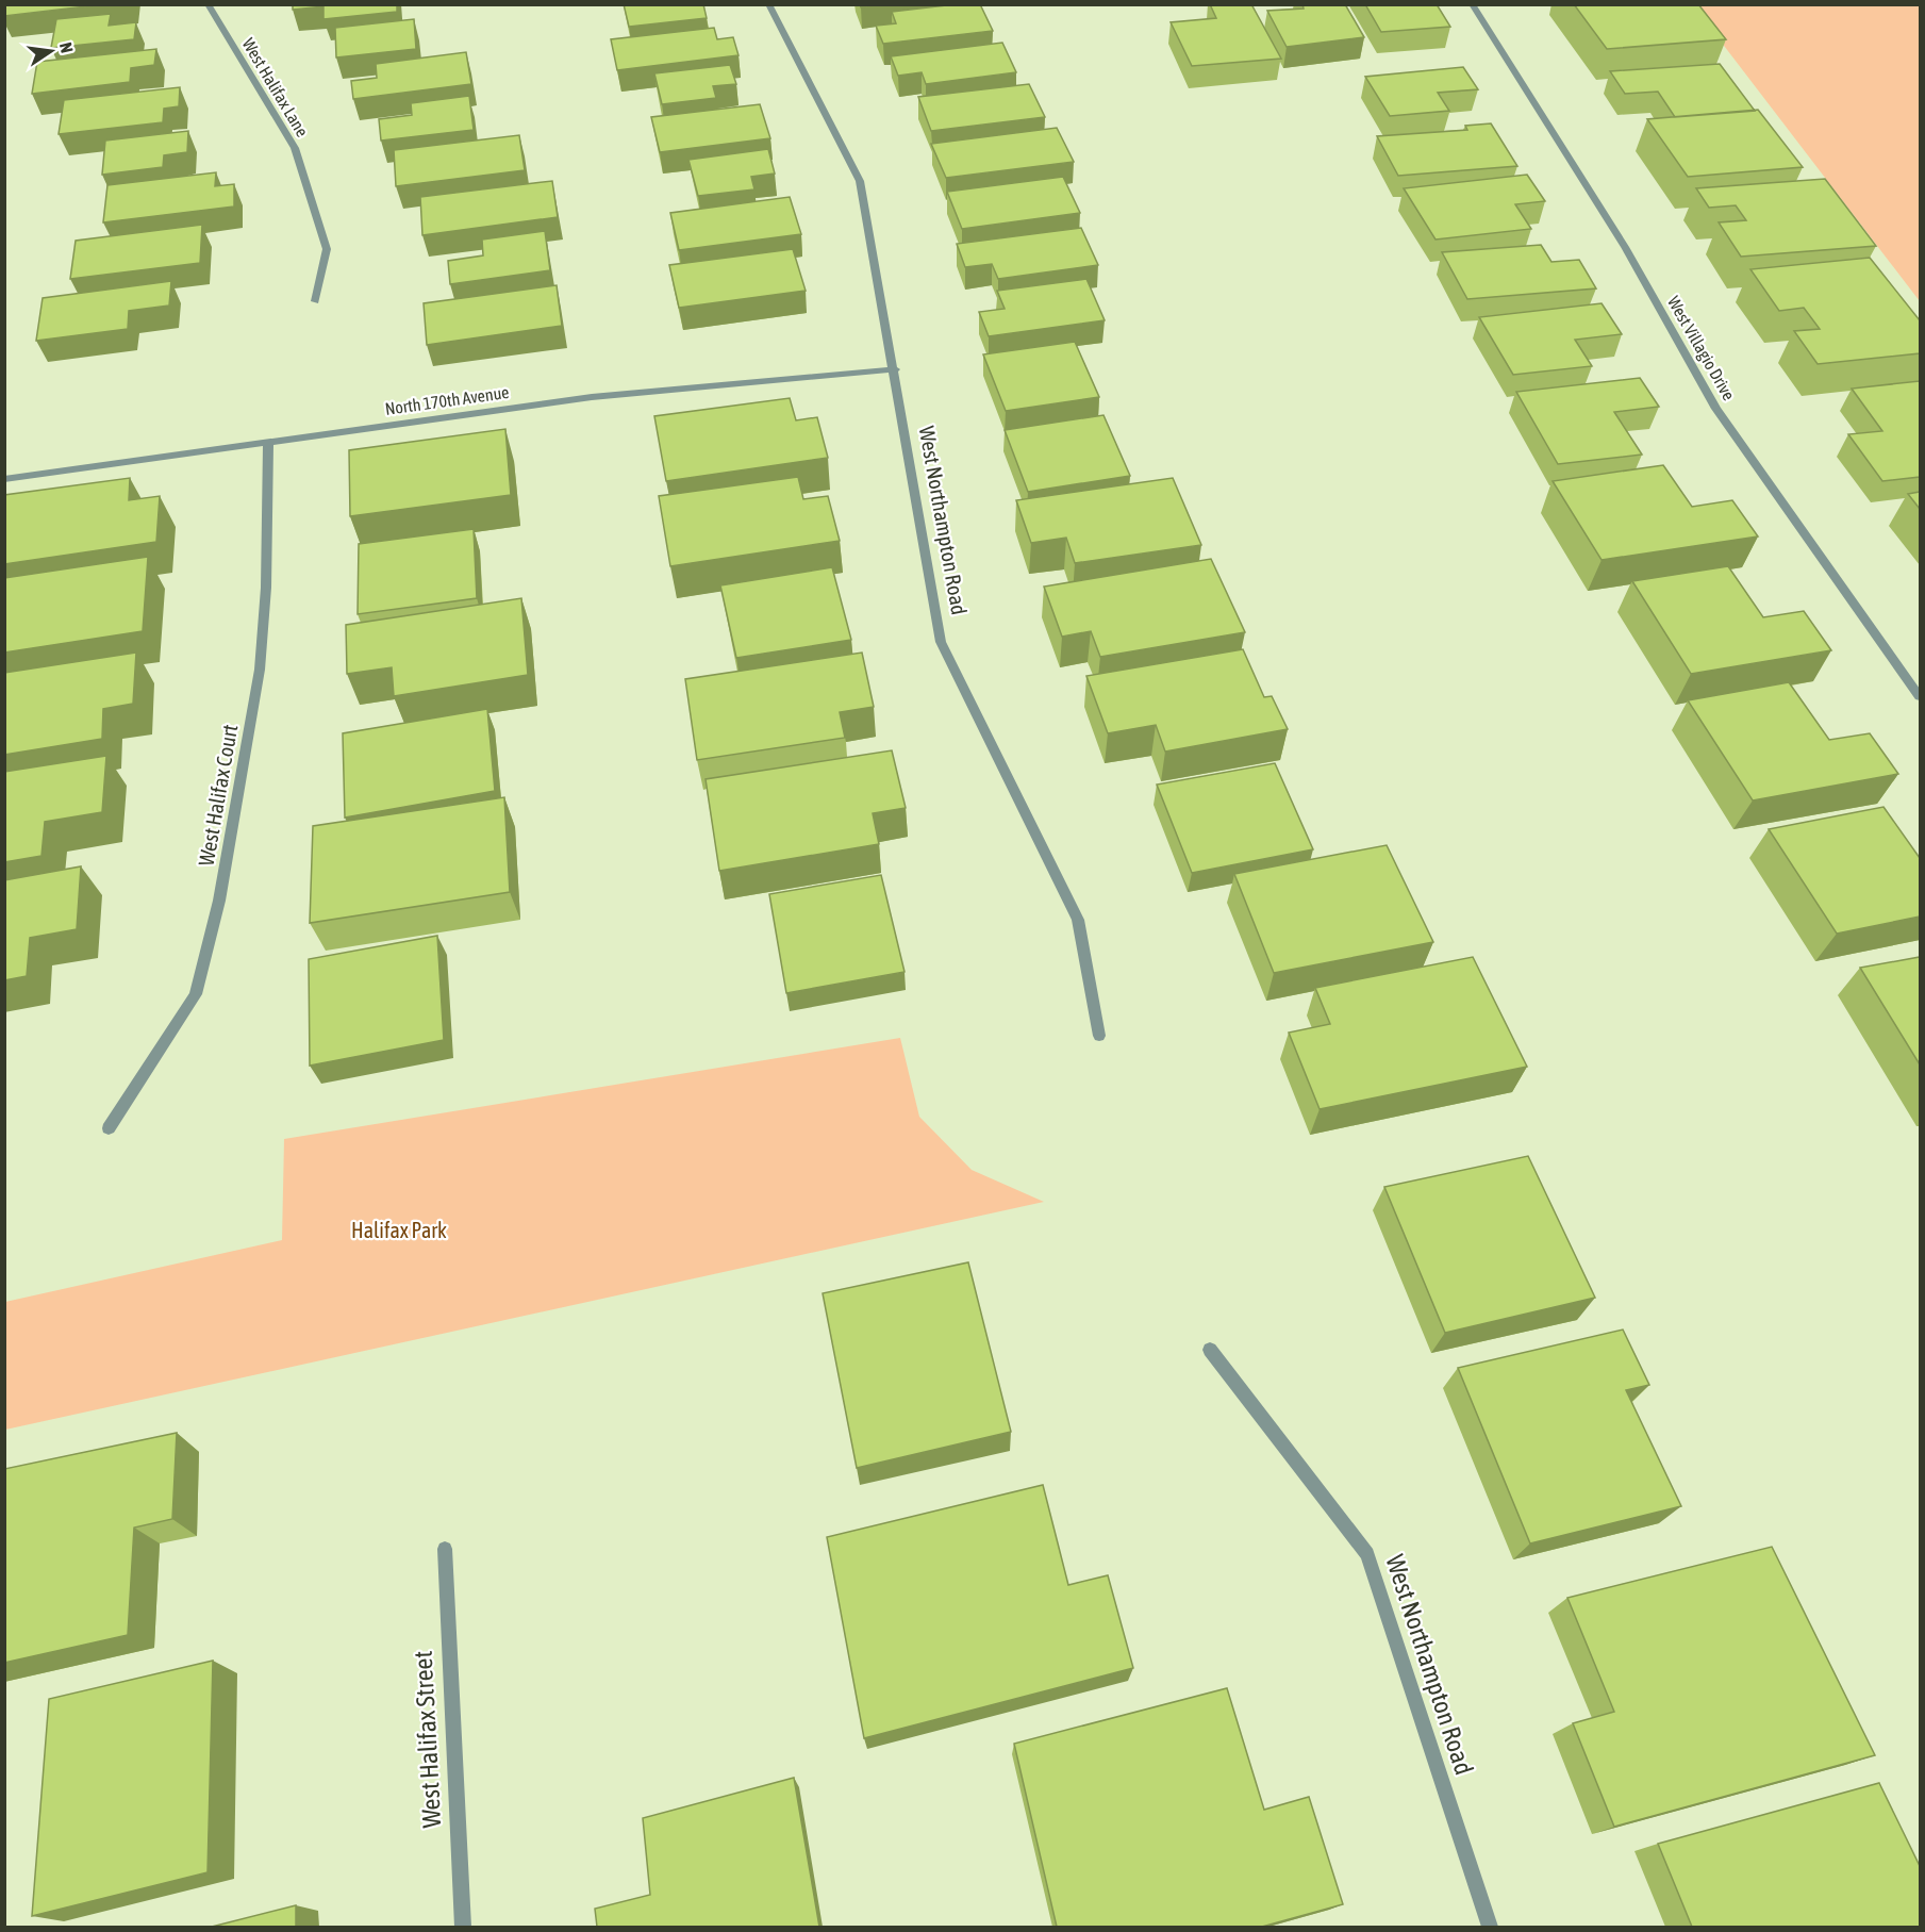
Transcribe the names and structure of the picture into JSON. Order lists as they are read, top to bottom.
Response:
{
  "streets": {
    "street": [
      "West Halifax Lane",
      "West Villagio Drive",
      "North 170th Avenue",
      "West Northampton Road",
      "West Halifax Court",
      "West Halifax Street"
    ]
  },
  "crossings": [
    ["North 170th Avenue", "West Northampton Road"],
    ["North 170th Avenue", "West Halifax Court"]
  ],
  "parks": ["Halifax Park"],
  "north": "right"
}
